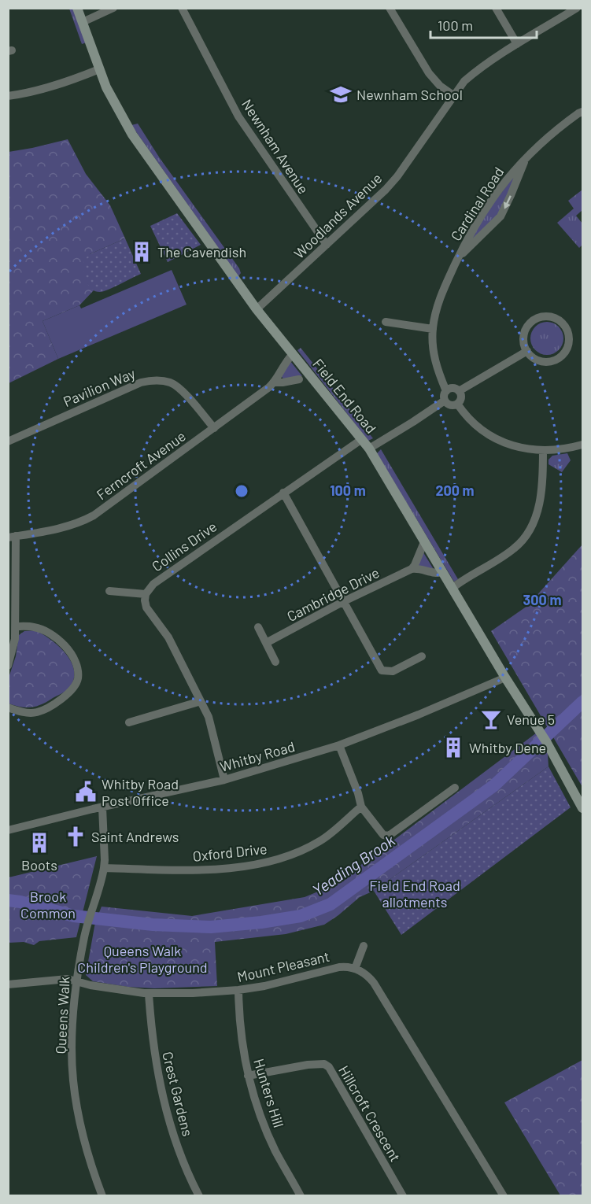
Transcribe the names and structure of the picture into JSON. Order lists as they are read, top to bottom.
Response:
{
  "streets": {
    "street": [
      "Newnham Avenue",
      "Cardinal Road",
      "Woodlands Avenue",
      "Pavilion Way",
      "Field End Road",
      "Ferncroft Avenue",
      "Collins Drive",
      "Cambridge Drive",
      "Whitby Road",
      "Oxford Drive",
      "Mount Pleasant",
      "Queens Walk",
      "Hunters Hill",
      "Crest Gardens",
      "Hillcroft Crescent"
    ]
  },
  "crossings": [
    ["Newnham Avenue", "Woodlands Avenue"],
    ["Woodlands Avenue", "Field End Road"],
    ["Pavilion Way", "Ferncroft Avenue"],
    ["Field End Road", "Ferncroft Avenue"],
    ["Field End Road", "Collins Drive"],
    ["Field End Road", "Whitby Road"],
    ["Whitby Road", "Queens Walk"],
    ["Oxford Drive", "Queens Walk"],
    ["Mount Pleasant", "Queens Walk"],
    ["Mount Pleasant", "Hunters Hill"],
    ["Mount Pleasant", "Crest Gardens"],
    ["Hunters Hill", "Hillcroft Crescent"]
  ],
  "water": ["Yeading Brook"],
  "parks": ["Field End Road allotments", "Brook Common", "Queens Walk Children's Playground"],
  "places": {
    "school or university": ["Newnham School"],
    "building": ["The Cavendish", "Whitby Dene", "Boots"],
    "bar": ["Venue 5"],
    "public building": ["Whitby Road Post Office"],
    "church": ["Saint Andrews"]
  },
  "scale_bar": "100 m",
  "rings": ["100 m", "200 m", "300 m"]
}
